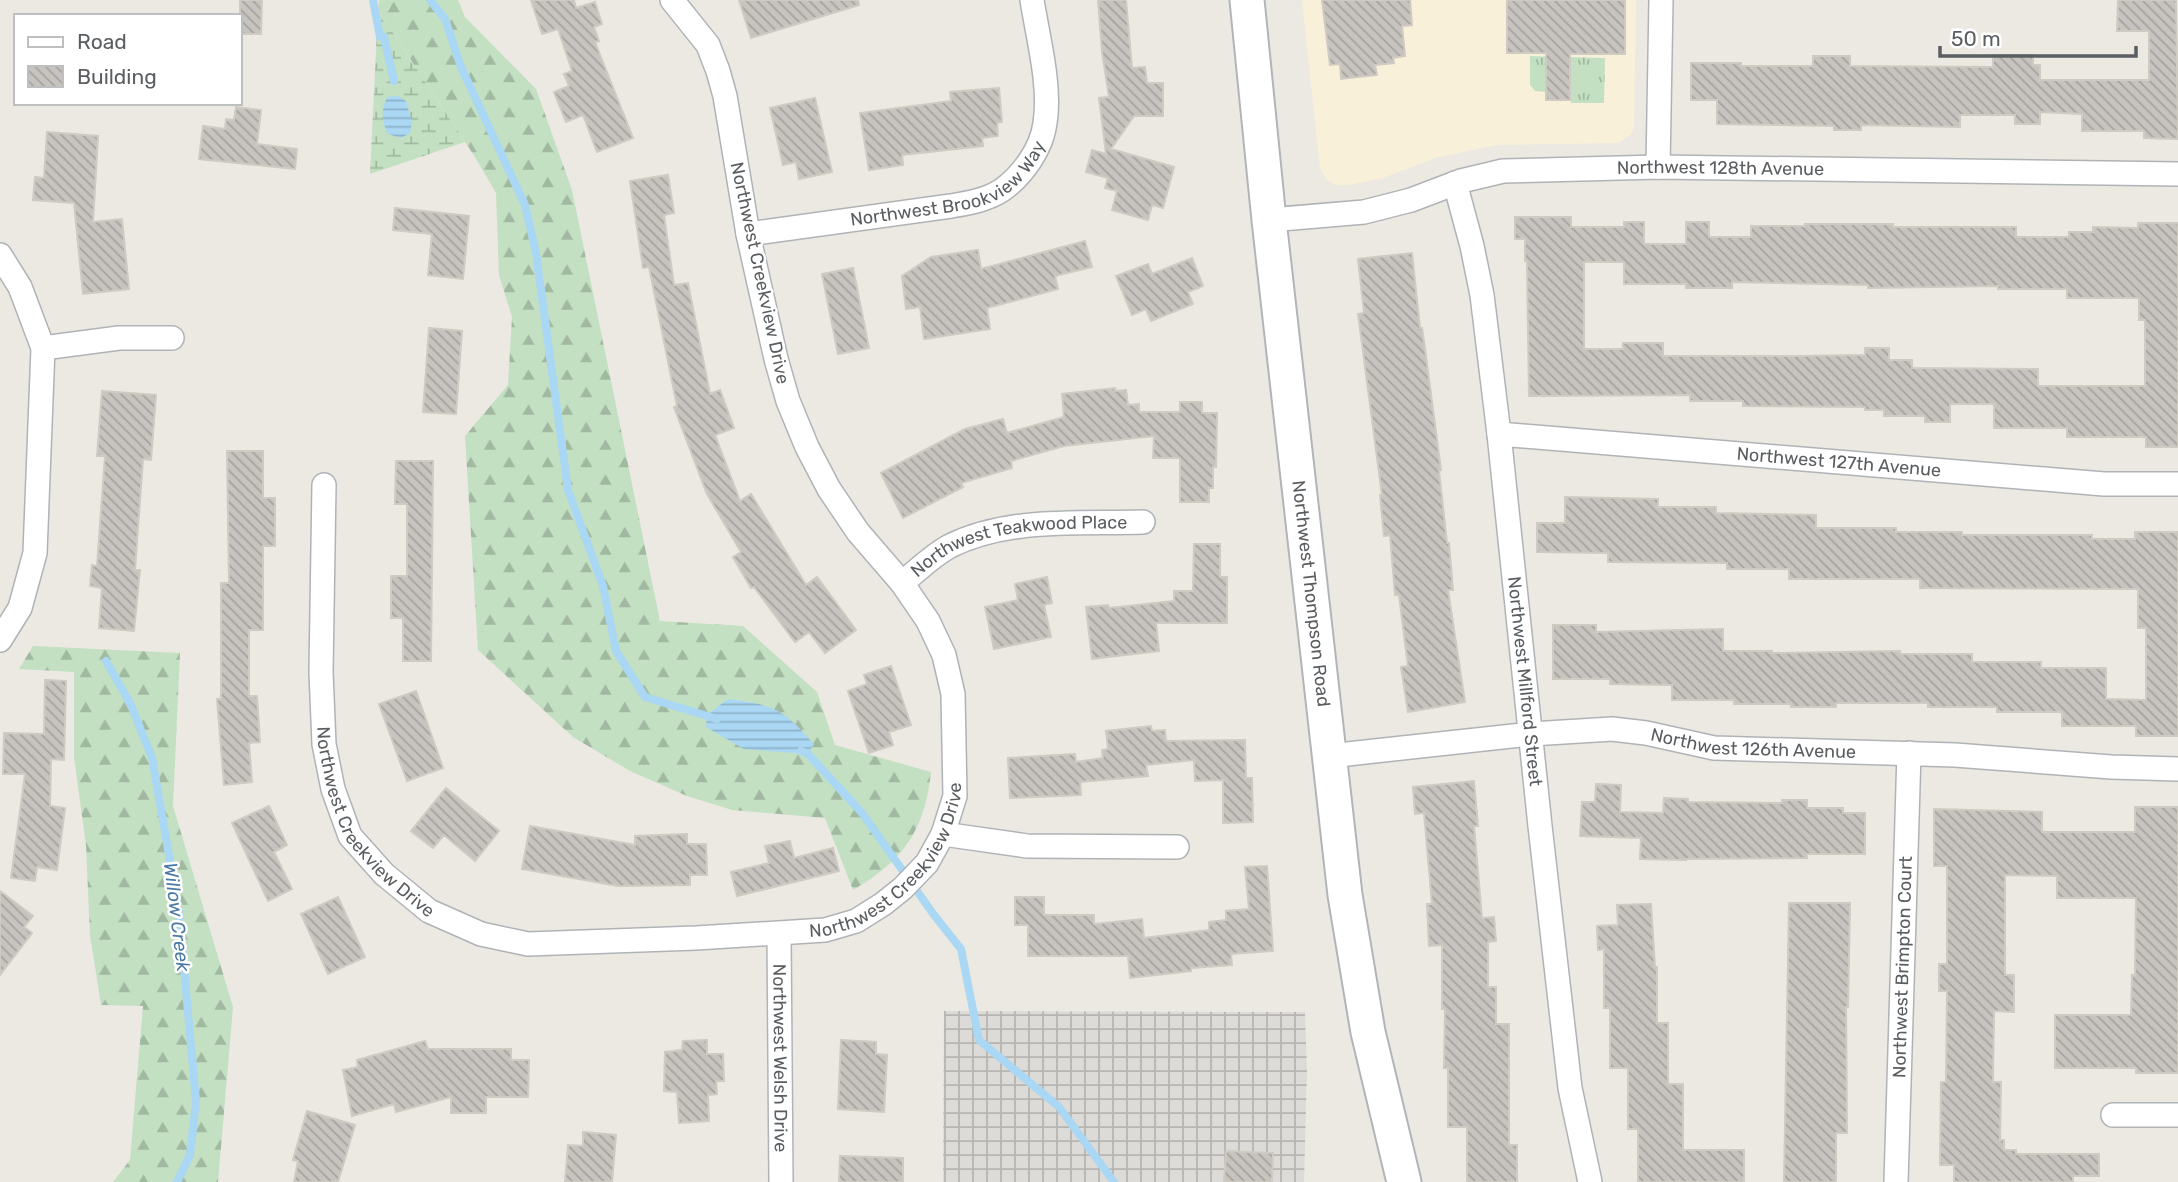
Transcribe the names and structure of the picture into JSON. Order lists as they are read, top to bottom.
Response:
{
  "streets": {
    "street": [
      "Northwest 128th Avenue",
      "Northwest Brookview Way",
      "Northwest Creekview Drive",
      "Northwest 127th Avenue",
      "Northwest Teakwood Place",
      "Northwest Thompson Road",
      "Northwest Millford Street",
      "Northwest 126th Avenue",
      "Northwest Brimpton Court",
      "Northwest Welsh Drive"
    ]
  },
  "crossings": [
    ["Northwest 128th Avenue", "Northwest Thompson Road"],
    ["Northwest 128th Avenue", "Northwest Millford Street"],
    ["Northwest Brookview Way", "Northwest Creekview Drive"],
    ["Northwest Creekview Drive", "Northwest Teakwood Place"],
    ["Northwest Creekview Drive", "Northwest Welsh Drive"],
    ["Northwest 127th Avenue", "Northwest Millford Street"],
    ["Northwest Thompson Road", "Northwest 126th Avenue"],
    ["Northwest Millford Street", "Northwest 126th Avenue"],
    ["Northwest 126th Avenue", "Northwest Brimpton Court"]
  ],
  "water": ["Willow Creek"],
  "legend": ["Road", "Building"],
  "scale_bar": "50 m"
}
